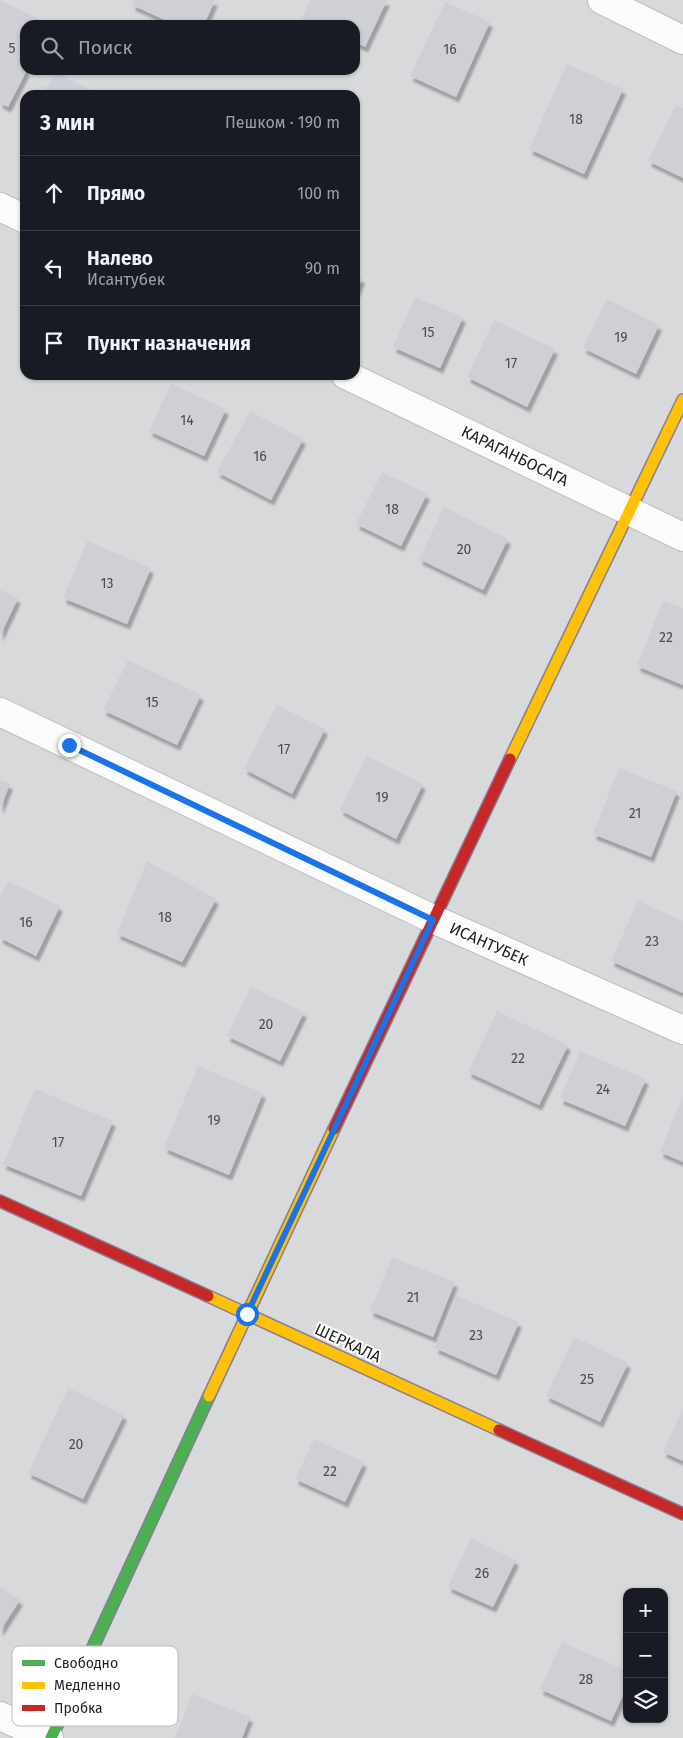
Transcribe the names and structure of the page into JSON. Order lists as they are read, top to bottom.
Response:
{
  "streets": {
    "street": ["КАРАГАНБОСАГА", "ИСАНТУБЕК", "ШЕРКАЛА"]
  },
  "house_numbers": [
    "5",
    "16",
    "18",
    "15",
    "19",
    "17",
    "14",
    "16",
    "18",
    "20",
    "13",
    "22",
    "15",
    "17",
    "19",
    "21",
    "18",
    "16",
    "23",
    "20",
    "22",
    "24",
    "19",
    "17",
    "21",
    "23",
    "25",
    "20",
    "22",
    "26",
    "28"
  ],
  "legend": ["Свободно", "Медленно", "Пробка"],
  "page": {
    "search": "Поиск",
    "heading": ["3 мин", "Пешком · 190 m"],
    "list": [
      ["Прямо", "100 m"],
      ["Налево", "Исантубек", "90 m"],
      "Пункт назначения"
    ],
    "map_buttons": ["+", "−"]
  }
}
